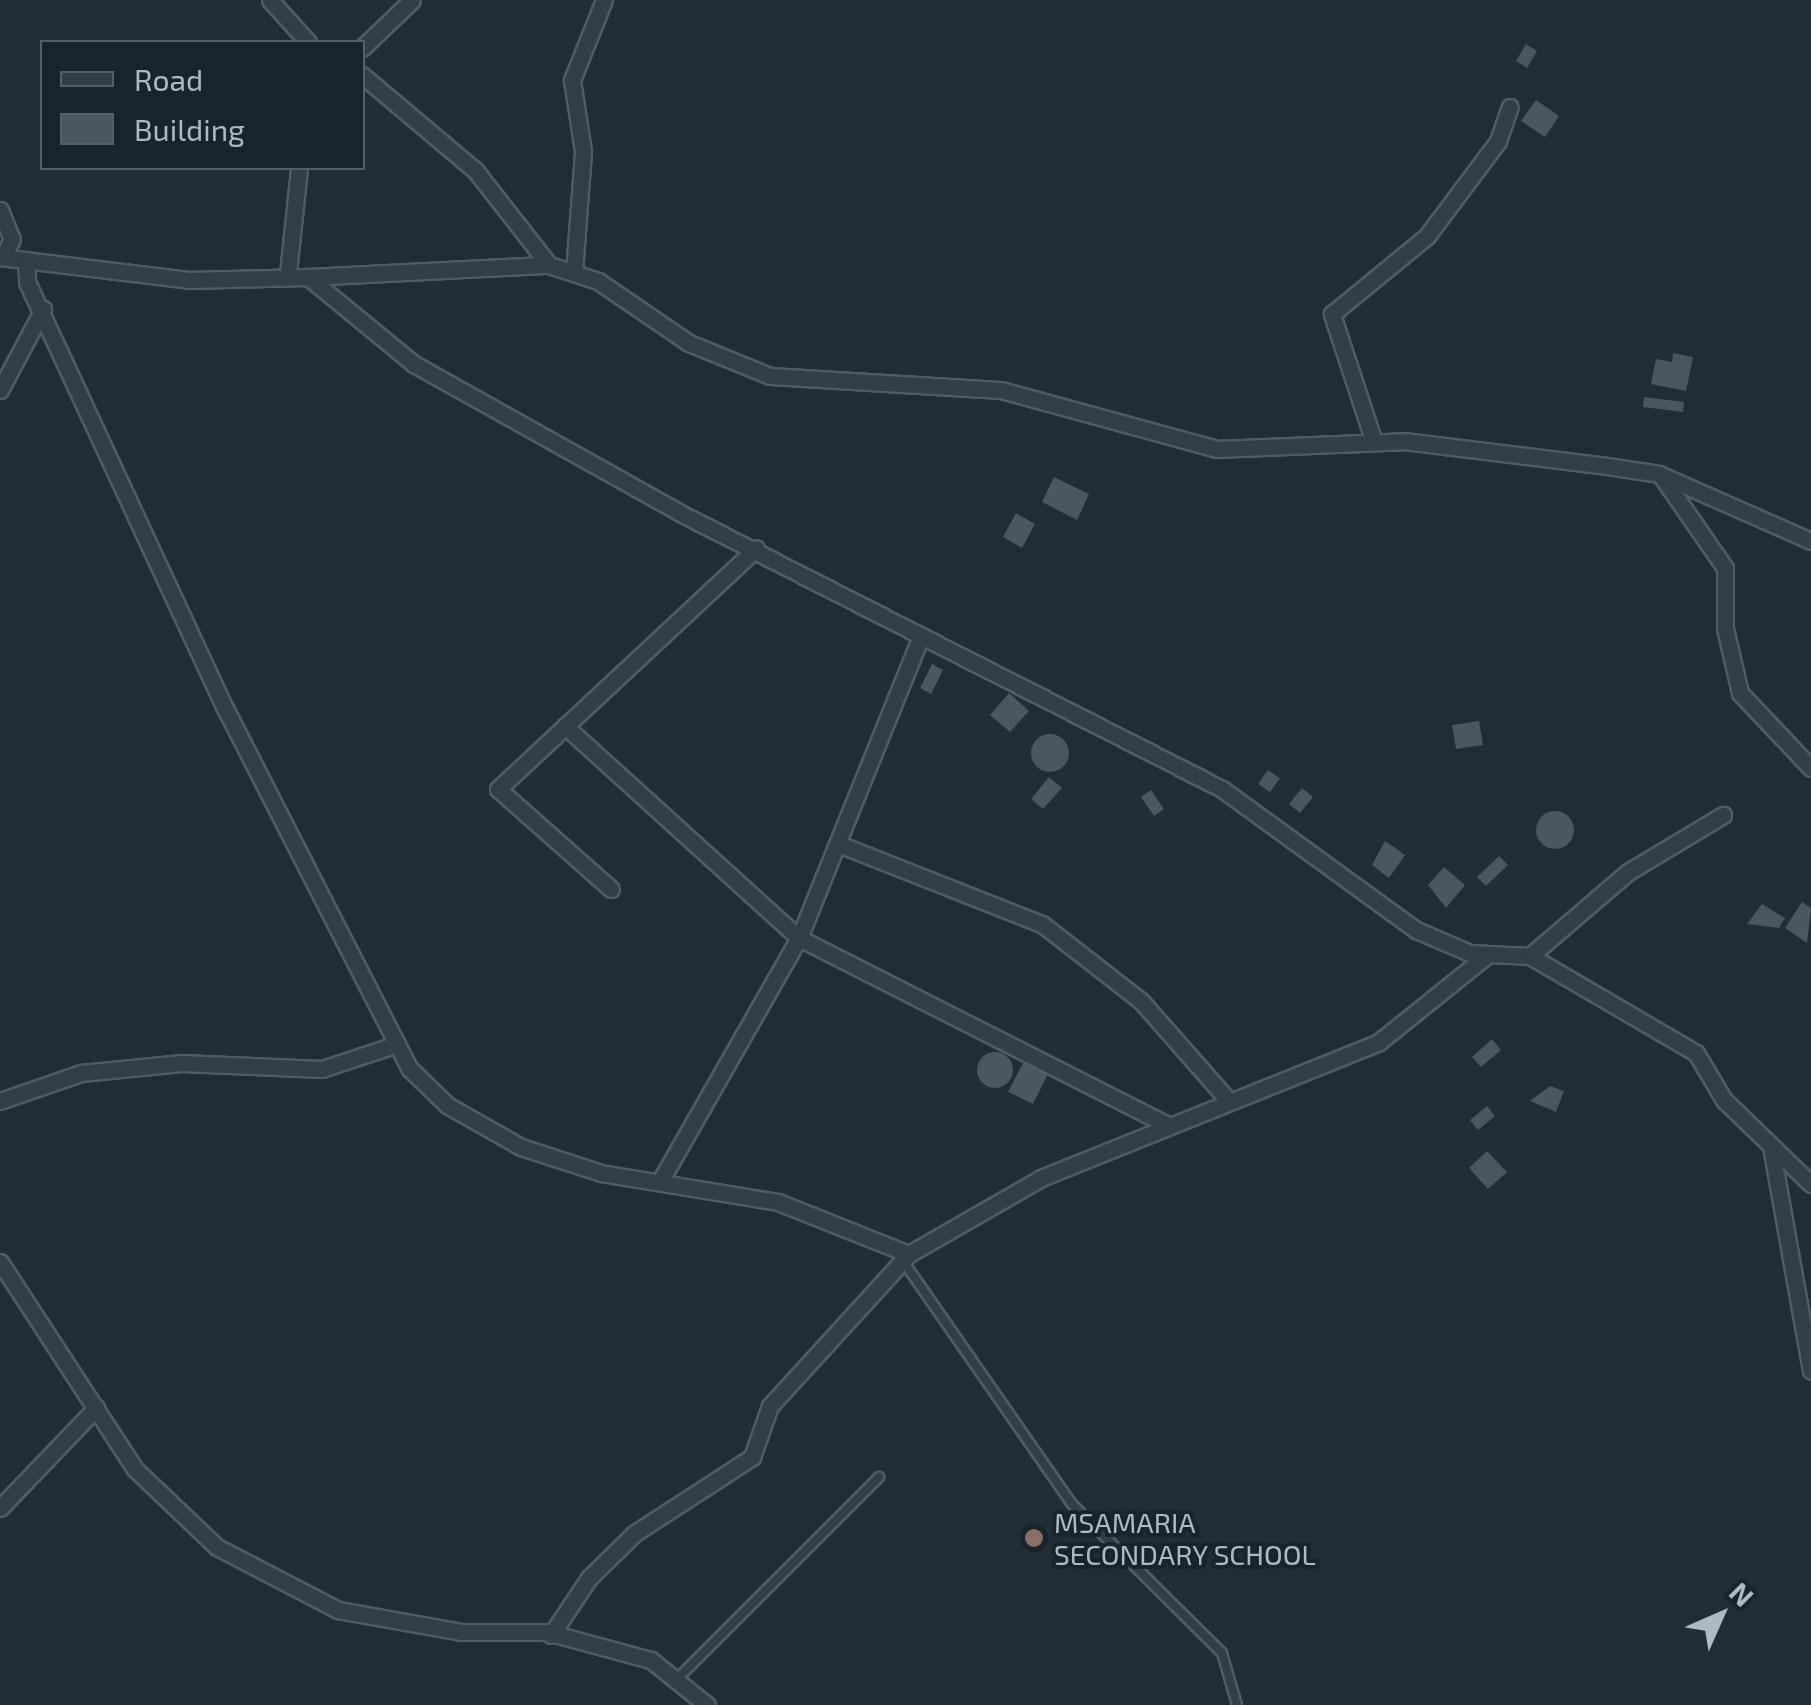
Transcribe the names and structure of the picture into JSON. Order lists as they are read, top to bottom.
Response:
{
  "places": ["MSAMARIA SECONDARY SCHOOL"],
  "legend": ["Road", "Building"],
  "north": "top right"
}
